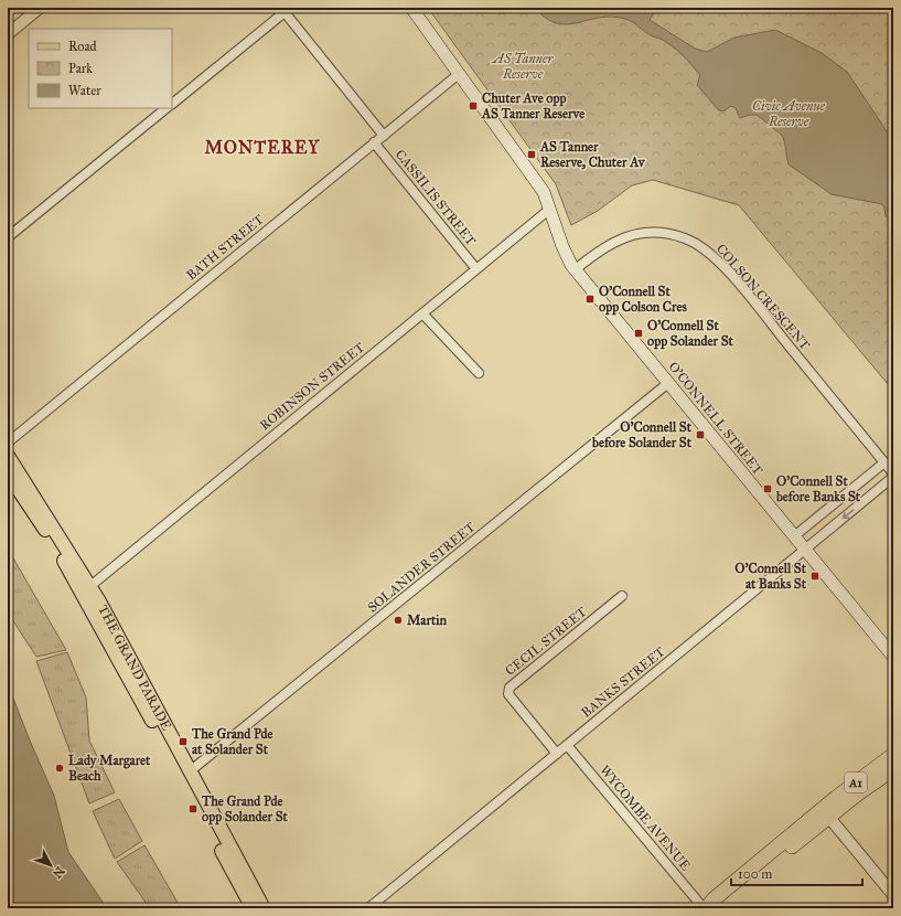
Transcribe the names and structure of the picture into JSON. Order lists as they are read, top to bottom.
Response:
{
  "streets": {
    "highway": ["A1"],
    "main road": ["O'CONNELL STREET", "THE GRAND PARADE"],
    "street": [
      "CASSILIS STREET",
      "BATH STREET",
      "COLSON CRESCENT",
      "ROBINSON STREET",
      "SOLANDER STREET",
      "CECIL STREET",
      "BANKS STREET",
      "WYCOMBE AVENUE"
    ]
  },
  "crossings": [
    ["CASSILIS STREET", "BATH STREET"],
    ["CASSILIS STREET", "ROBINSON STREET"],
    ["BATH STREET", "O'CONNELL STREET"],
    ["COLSON CRESCENT", "O'CONNELL STREET"],
    ["ROBINSON STREET", "O'CONNELL STREET"],
    ["ROBINSON STREET", "THE GRAND PARADE"],
    ["O'CONNELL STREET", "SOLANDER STREET"],
    ["O'CONNELL STREET", "BANKS STREET"],
    ["SOLANDER STREET", "THE GRAND PARADE"],
    ["CECIL STREET", "BANKS STREET"],
    ["BANKS STREET", "WYCOMBE AVENUE"]
  ],
  "districts": ["MONTEREY"],
  "parks": ["AS Tanner Reserve", "Civic Avenue Reserve"],
  "places": {
    "transit": [
      "Chuter Ave opp AS Tanner Reserve",
      "AS Tanner Reserve, Chuter Av",
      "O'Connell St opp Colson Cres",
      "O'Connell St opp Solander St",
      "O'Connell St before Solander St",
      "O'Connell St before Banks St",
      "O'Connell St at Banks St",
      "The Grand Pde at Solander St",
      "The Grand Pde opp Solander St"
    ],
    "other": ["Martin", "Lady Margaret Beach"]
  },
  "legend": ["Road", "Park", "Water"],
  "scale_bar": "100 m",
  "north": "bottom right"
}
